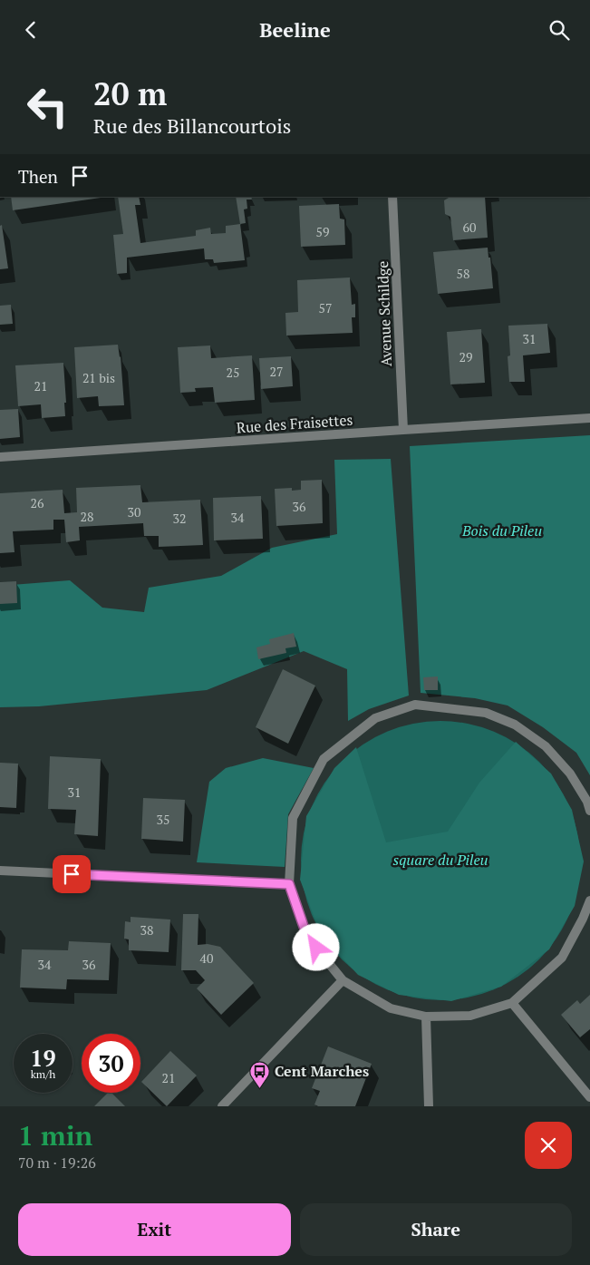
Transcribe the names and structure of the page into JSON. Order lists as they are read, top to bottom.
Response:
{
  "streets": {
    "street": ["Avenue Schildge", "Rue des Fraisettes"]
  },
  "crossings": [
    ["Avenue Schildge", "Rue des Fraisettes"]
  ],
  "parks": ["Bois du Pileu", "square du Pileu"],
  "places": {
    "bus stop": ["Cent Marches"]
  },
  "house_numbers": [
    "60",
    "59",
    "58",
    "57",
    "31",
    "29",
    "27",
    "25",
    "21 bis",
    "21",
    "26",
    "36",
    "30",
    "28",
    "34",
    "32",
    "31",
    "35",
    "38",
    "40",
    "34",
    "36",
    "21"
  ],
  "page": {
    "header": "Beeline",
    "turn": ["20 m", "Rue des Billancourtois"],
    "then": "Then",
    "speed": "19 km/h",
    "limit": "30",
    "heading": ["1 min", "70 m · 19:26"],
    "buttons": ["Exit", "Share"]
  }
}
